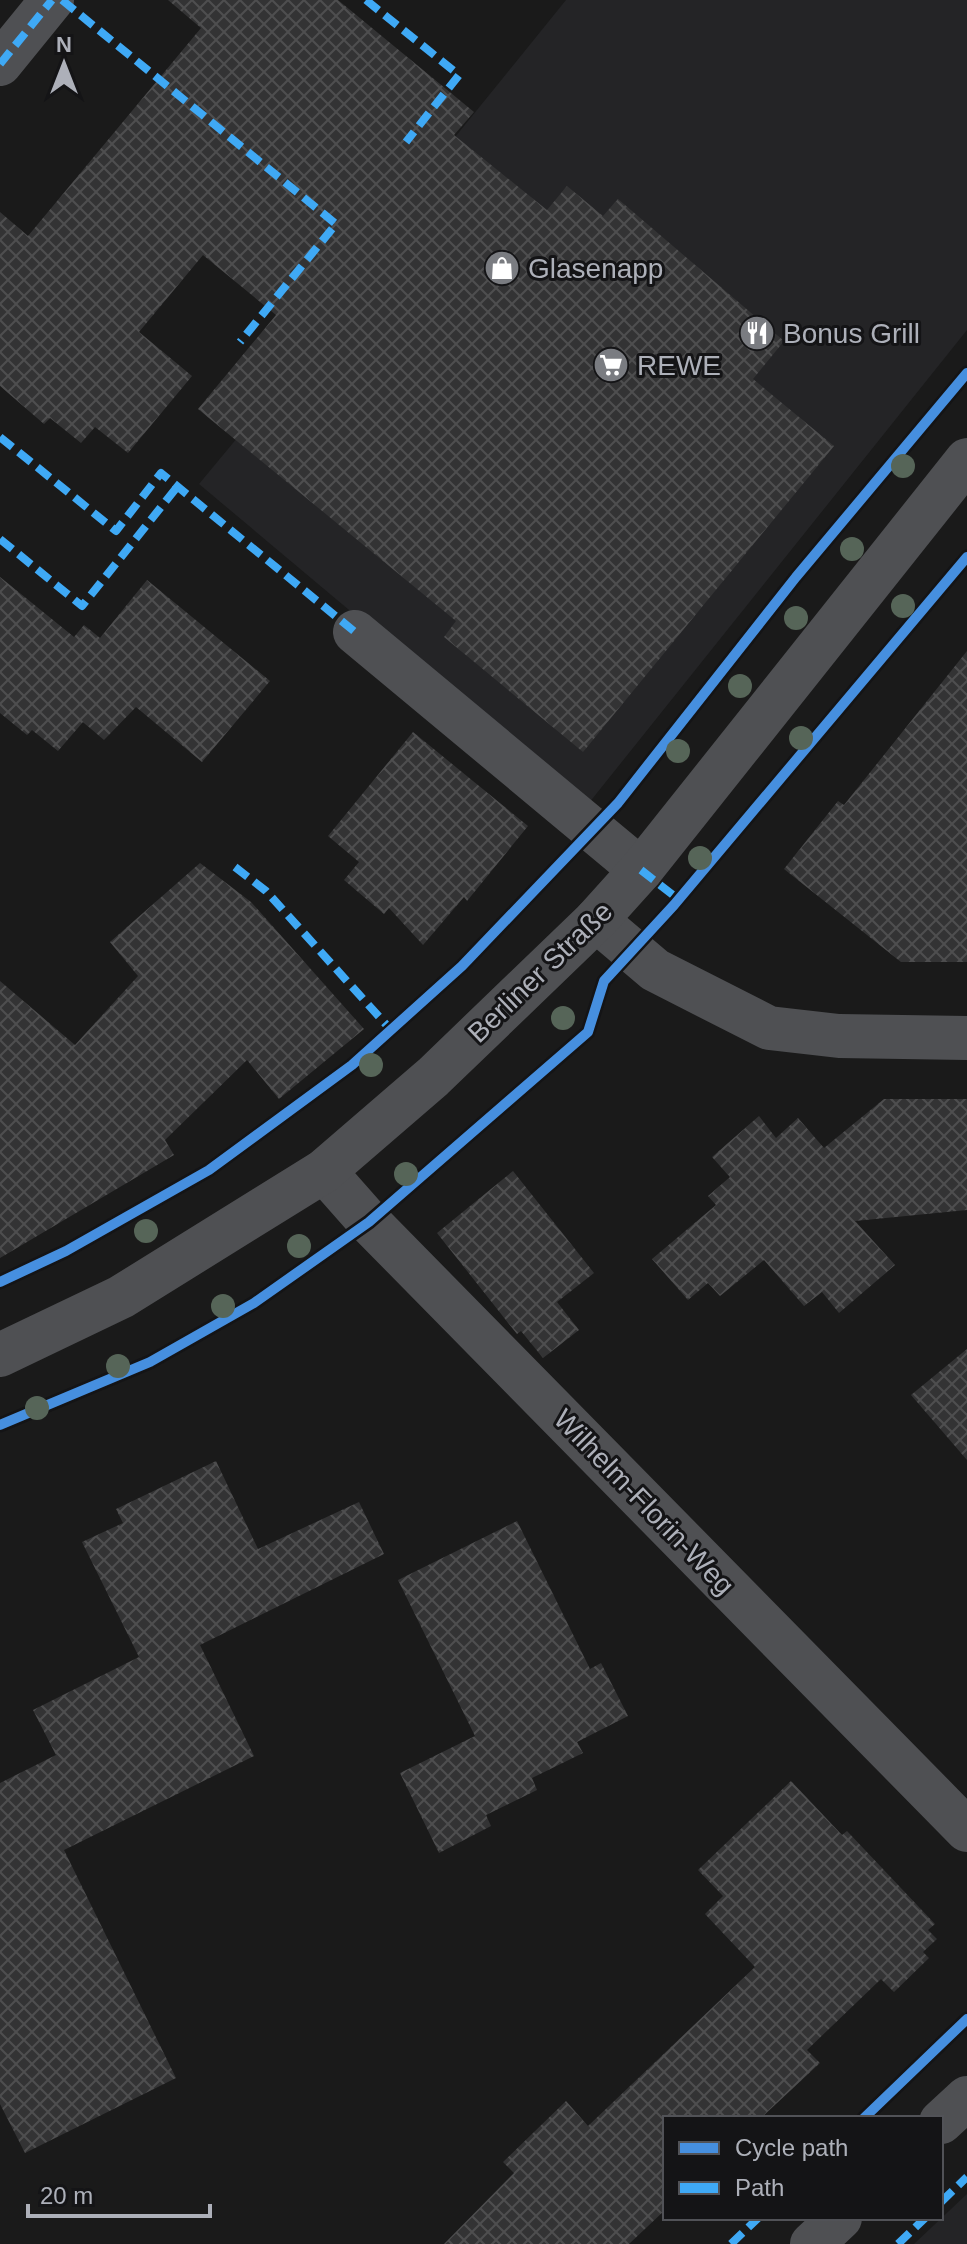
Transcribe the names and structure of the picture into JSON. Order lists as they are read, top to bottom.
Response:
{
  "streets": {
    "street": ["Berliner Straße", "Wilhelm-Florin-Weg"]
  },
  "crossings": [
    ["Berliner Straße", "Wilhelm-Florin-Weg"]
  ],
  "places": {
    "shop": ["Glasenapp"],
    "restaurant": ["Bonus Grill"],
    "supermarket": ["REWE"]
  },
  "legend": ["Cycle path", "Path"],
  "scale_bar": "20 m",
  "north": "top"
}
